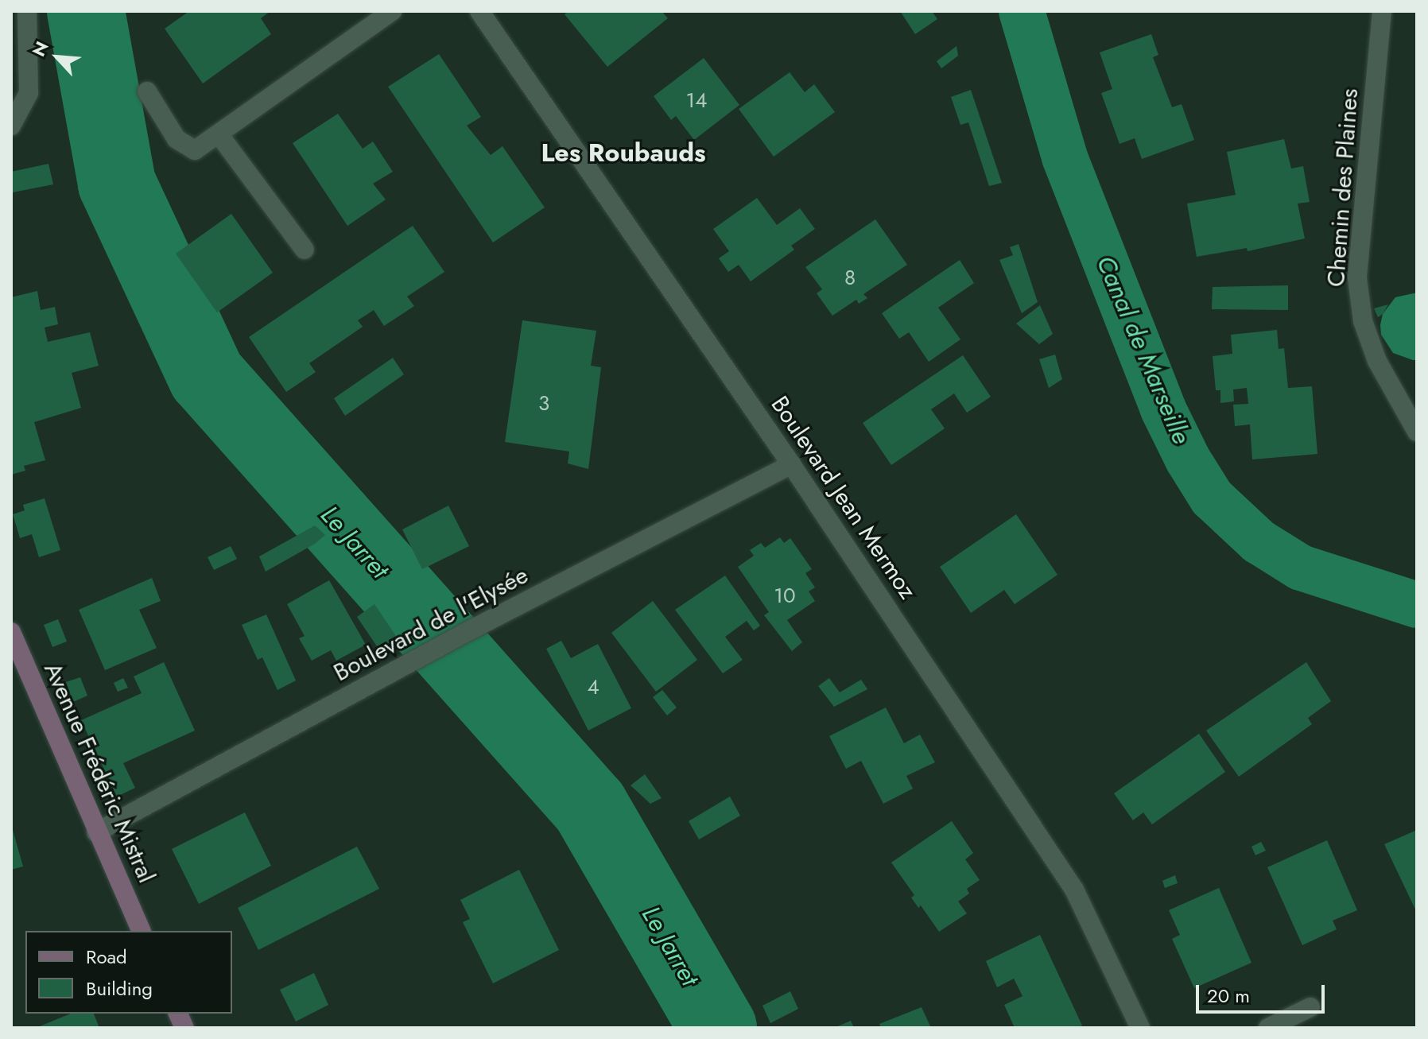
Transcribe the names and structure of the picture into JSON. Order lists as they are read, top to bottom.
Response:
{
  "streets": {
    "main road": ["Avenue Frédéric Mistral"],
    "street": ["Chemin des Plaines", "Boulevard Jean Mermoz", "Boulevard de l'Elysée"]
  },
  "crossings": [
    ["Boulevard Jean Mermoz", "Boulevard de l'Elysée"],
    ["Boulevard de l'Elysée", "Avenue Frédéric Mistral"]
  ],
  "districts": ["Les Roubauds"],
  "water": ["Canal de Marseille", "Le Jarret"],
  "house_numbers": [
    "14",
    "8",
    "3",
    "10",
    "4"
  ],
  "legend": ["Road", "Building"],
  "scale_bar": "20 m",
  "north": "top left"
}
